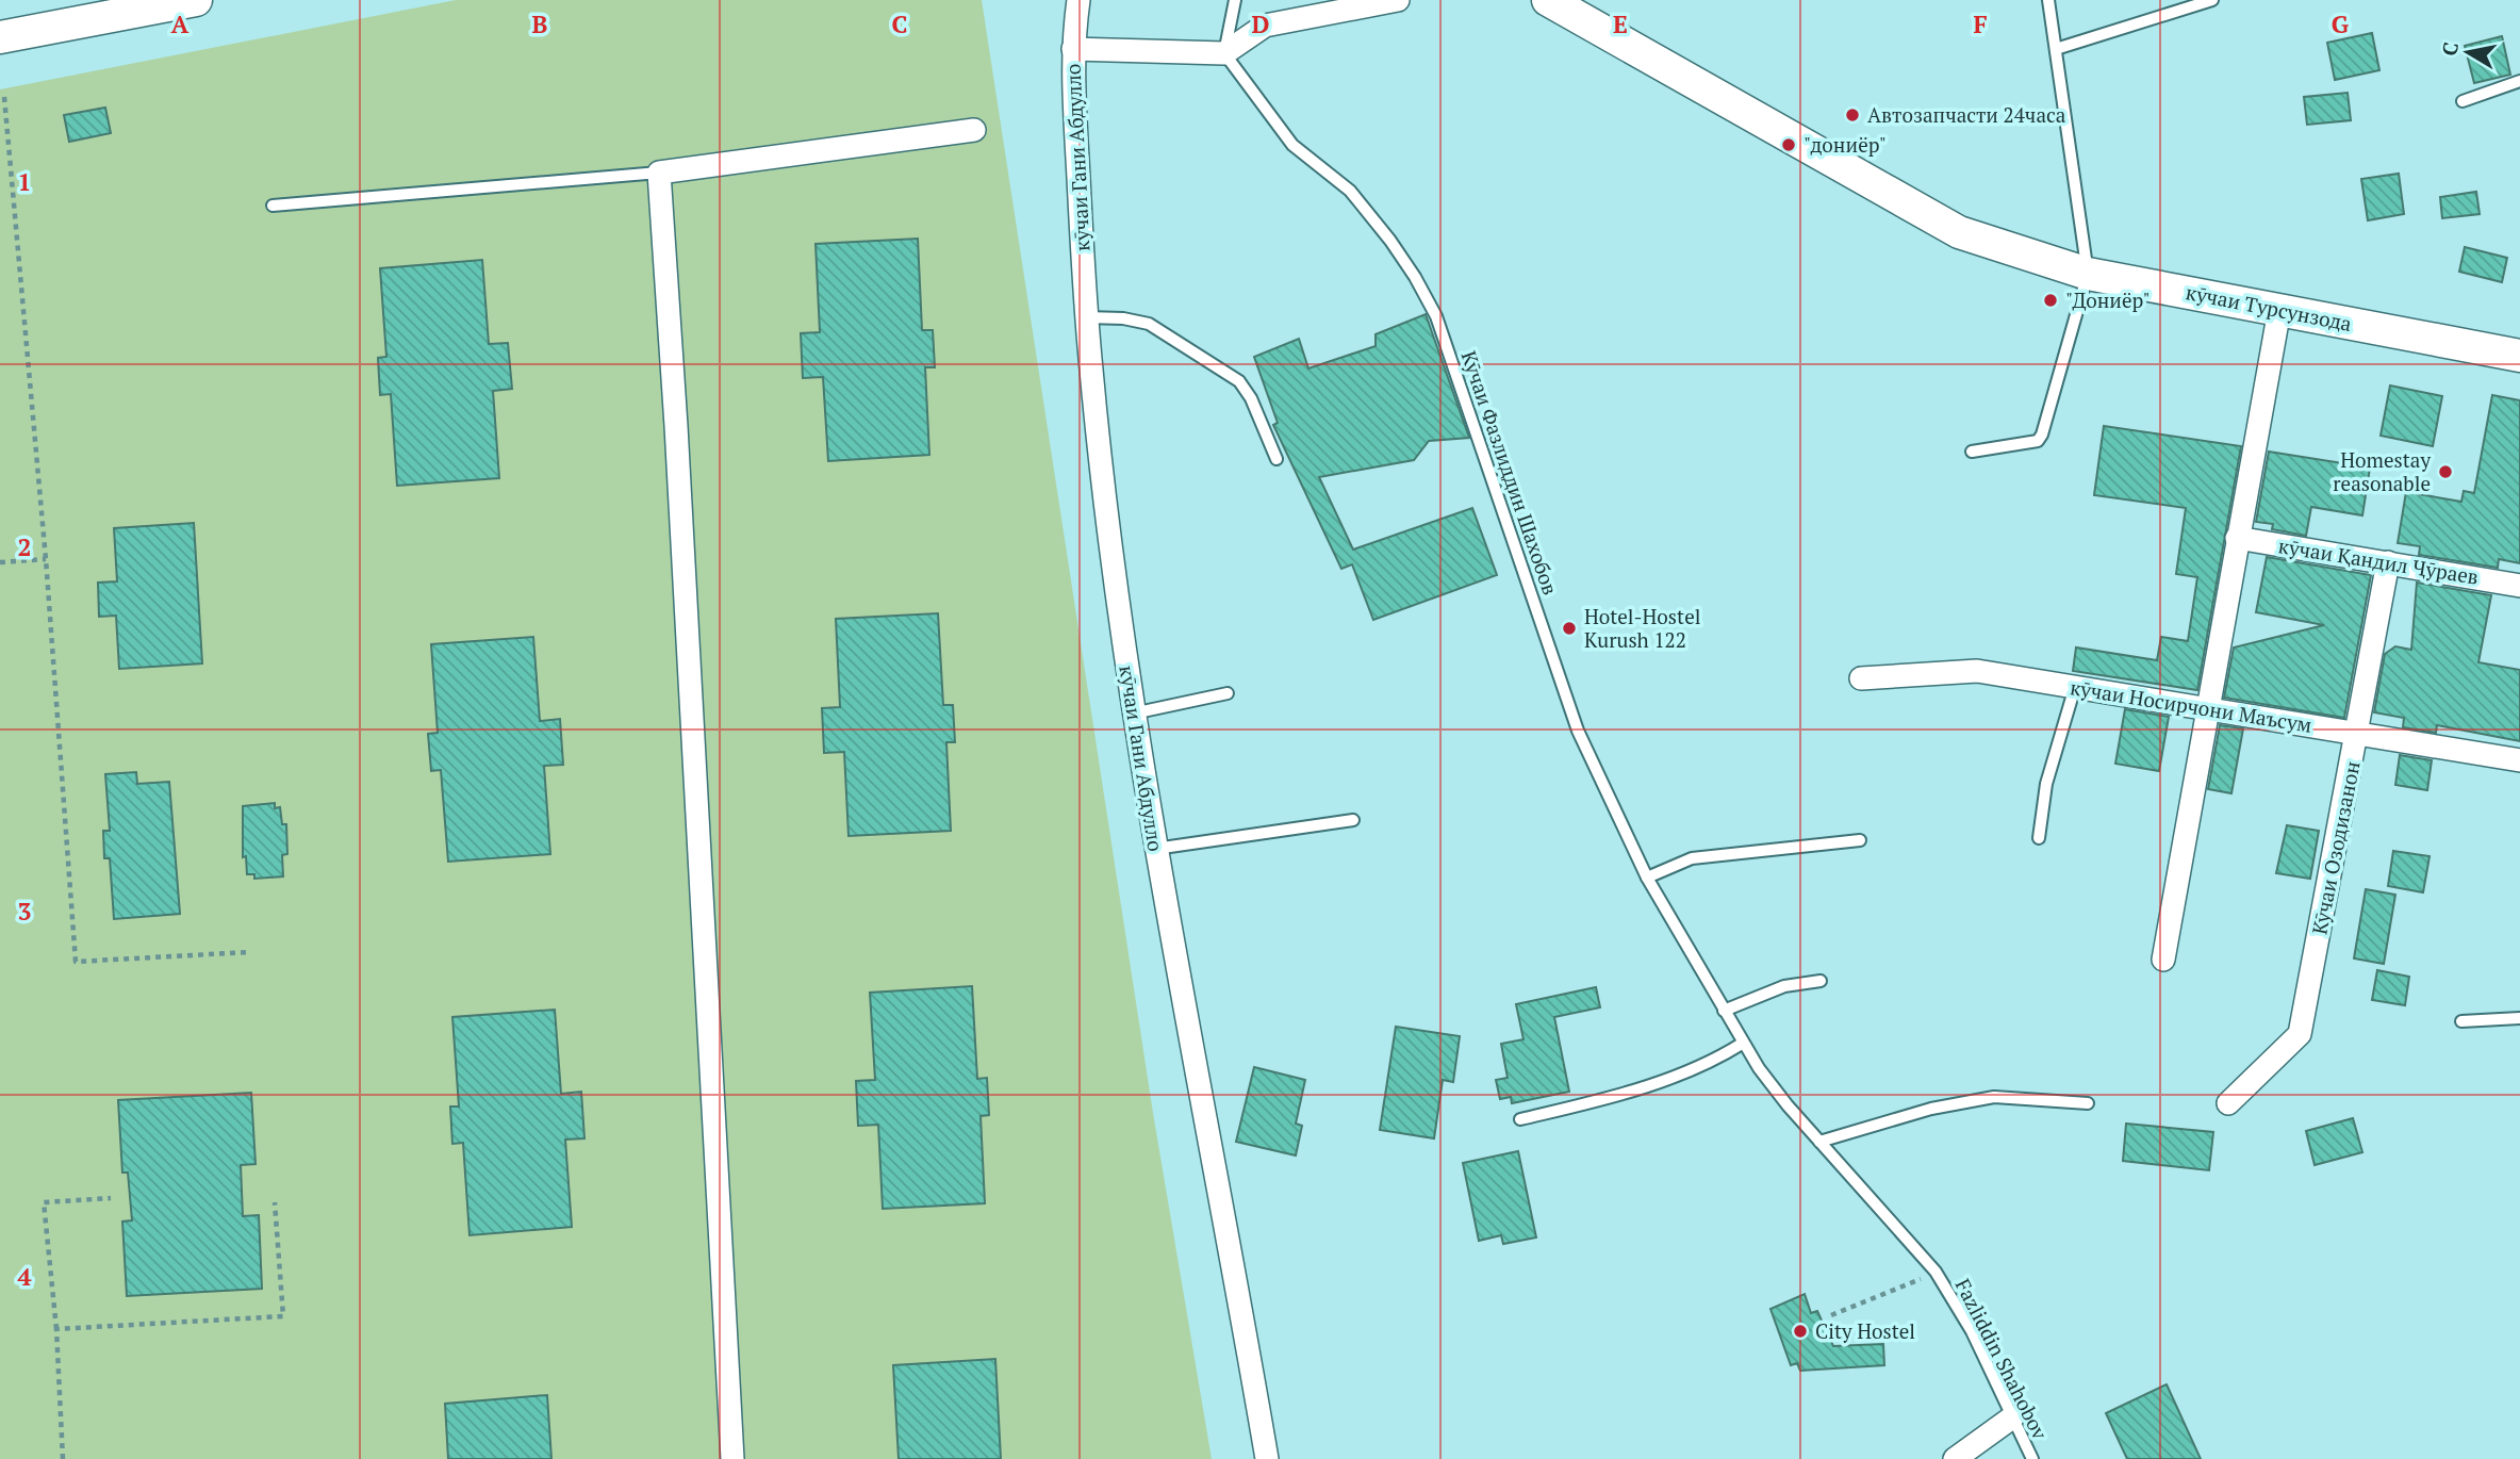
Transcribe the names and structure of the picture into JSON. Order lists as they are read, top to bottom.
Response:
{
  "streets": {
    "main road": ["кӯчаи Турсунзода"],
    "street": [
      "кӯчаи Гани Абдулло",
      "кӯчаи Қандил Ҷӯраев",
      "кӯчаи Носирчони Маъсум",
      "Кӯчаи Озодизанон"
    ],
    "lane": ["Кӯчаи Фазлиддин Шахобов", "Fazliddin Shahobov"]
  },
  "crossings": [
    ["Кӯчаи Фазлиддин Шахобов", "Fazliddin Shahobov"],
    ["кӯчаи Қандил Ҷӯраев", "Кӯчаи Озодизанон"],
    ["кӯчаи Носирчони Маъсум", "Кӯчаи Озодизанон"]
  ],
  "places": [
    "Автозапчасти 24часа",
    "\"дониёр\"",
    "\"Дониёр\"",
    "Homestay reasonable",
    "Hotel-Hostel Kurush 122",
    "City Hostel"
  ],
  "north": "left",
  "grid": {
    "columns": [
      "A",
      "B",
      "C",
      "D",
      "E",
      "F",
      "G"
    ],
    "rows": [
      "1",
      "2",
      "3",
      "4"
    ]
  }
}
